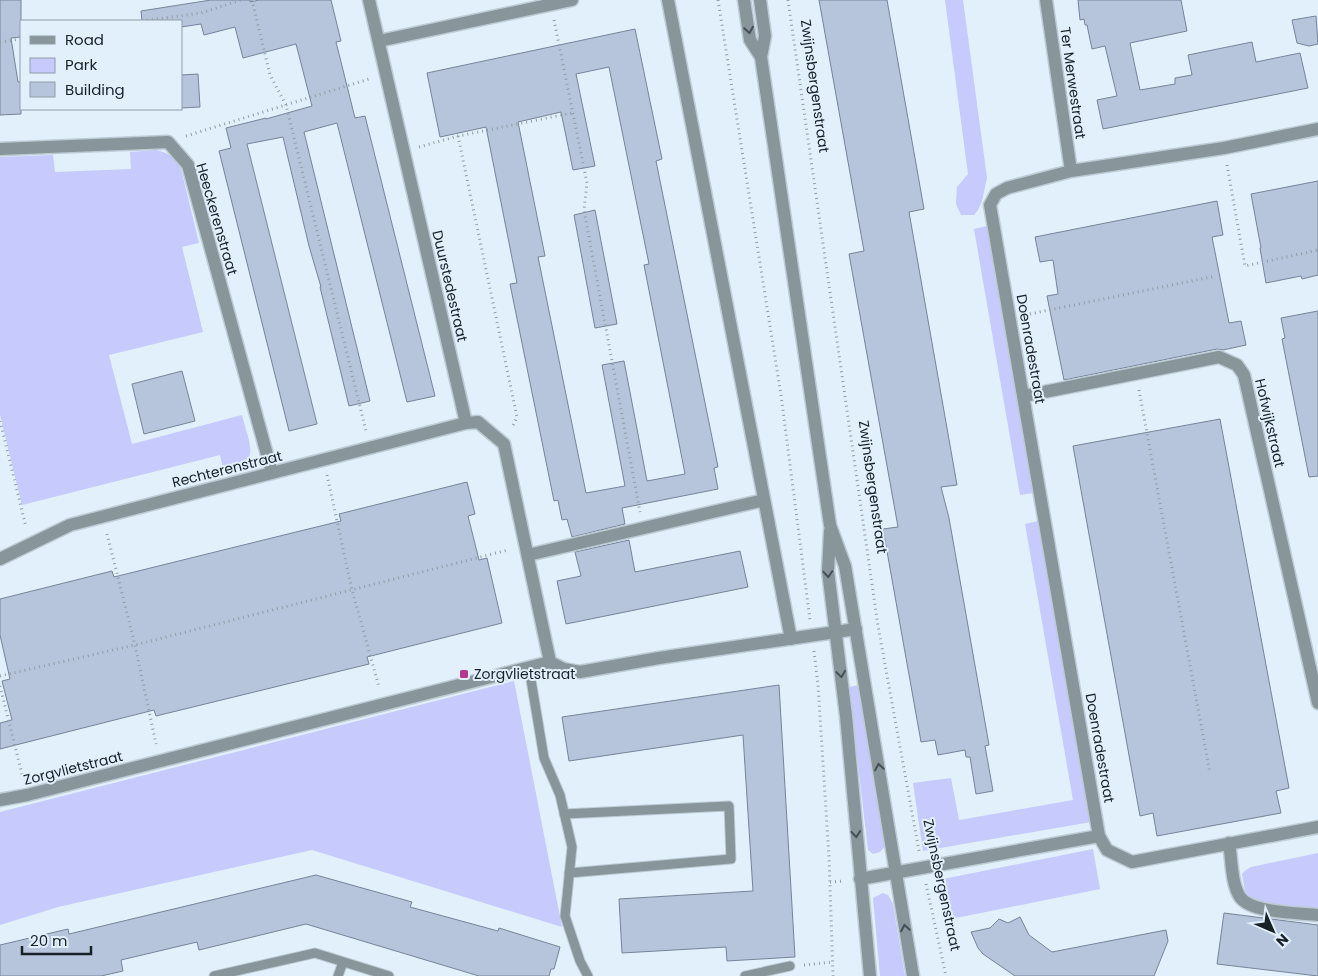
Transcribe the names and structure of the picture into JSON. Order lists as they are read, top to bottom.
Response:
{
  "streets": {
    "street": [
      "Ter Merwestraat",
      "Heeckerenstraat",
      "Duurstedestraat",
      "Doenradestraat",
      "Hofwijkstraat",
      "Rechterenstraat",
      "Zorgvlietstraat"
    ],
    "path": ["Zwijnsbergenstraat"]
  },
  "crossings": [
    ["Ter Merwestraat", "Doenradestraat"],
    ["Heeckerenstraat", "Rechterenstraat"],
    ["Duurstedestraat", "Rechterenstraat"],
    ["Doenradestraat", "Hofwijkstraat"]
  ],
  "places": {
    "transit": ["Zorgvlietstraat"]
  },
  "legend": ["Road", "Park", "Building"],
  "scale_bar": "20 m",
  "north": "bottom right"
}
